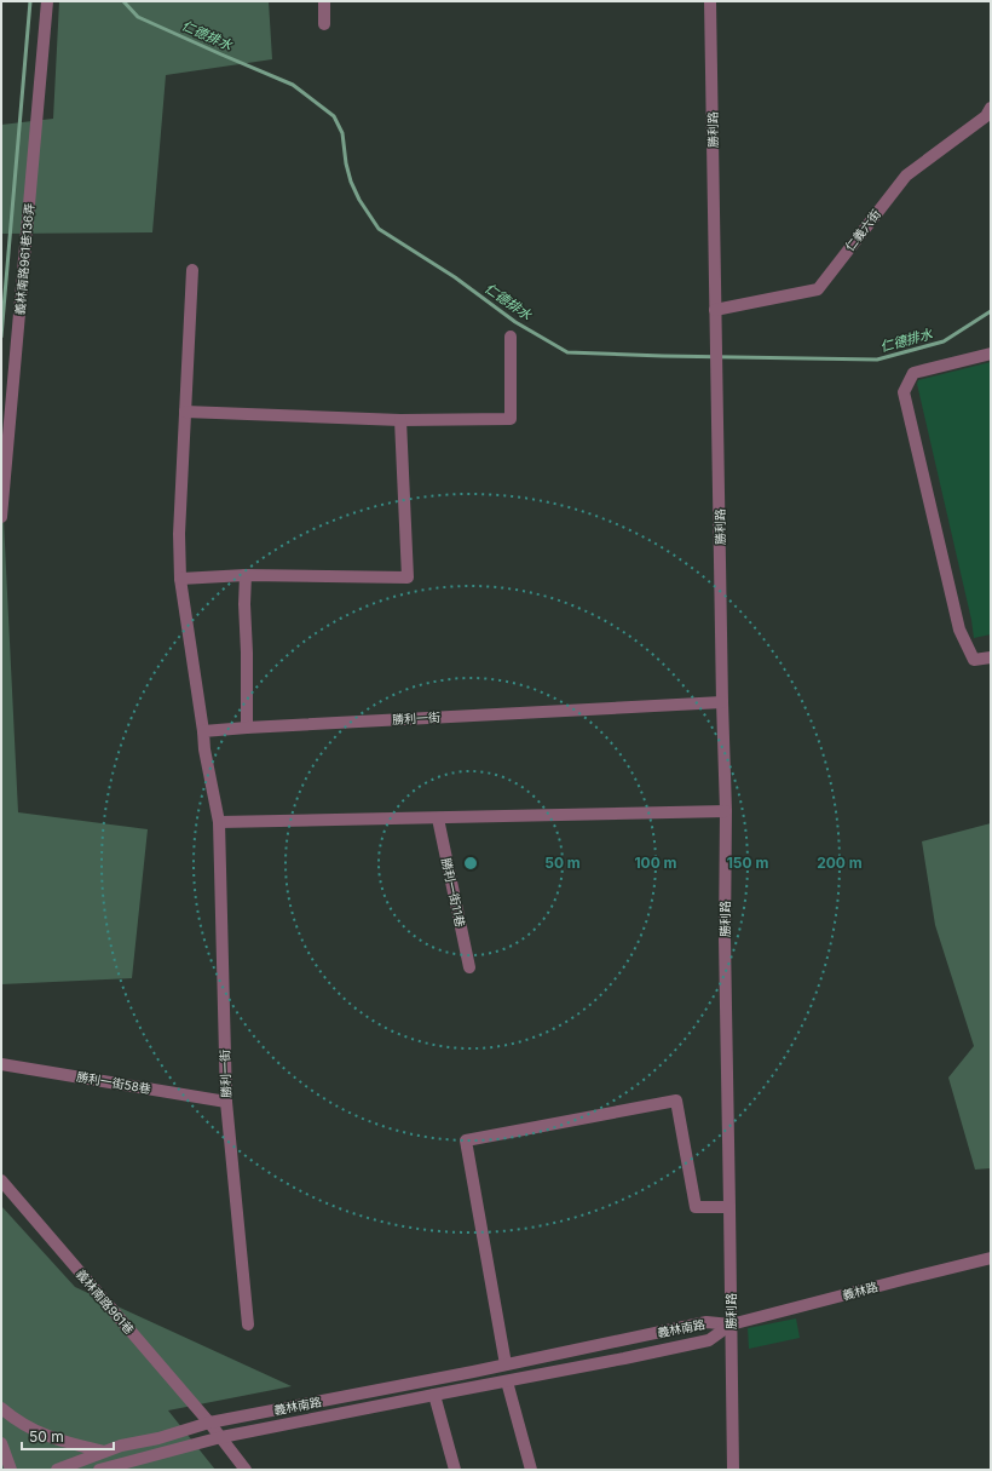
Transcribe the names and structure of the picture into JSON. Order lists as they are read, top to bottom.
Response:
{
  "streets": {
    "street": [
      "勝利路",
      "仁義六街",
      "義林南路961巷136弄",
      "勝利一街",
      "勝利一街11巷",
      "勝利一街58巷",
      "義林路",
      "義林南路961巷",
      "義林南路"
    ]
  },
  "crossings": [
    ["勝利路", "仁義六街"],
    ["勝利路", "勝利一街"],
    ["勝利路", "義林路"],
    ["勝利路", "義林南路"],
    ["勝利一街", "勝利一街58巷"],
    ["義林路", "義林南路"],
    ["義林南路961巷", "義林南路"]
  ],
  "water": ["仁德排水"],
  "scale_bar": "50 m",
  "rings": [
    "50 m",
    "100 m",
    "150 m",
    "200 m"
  ]
}
